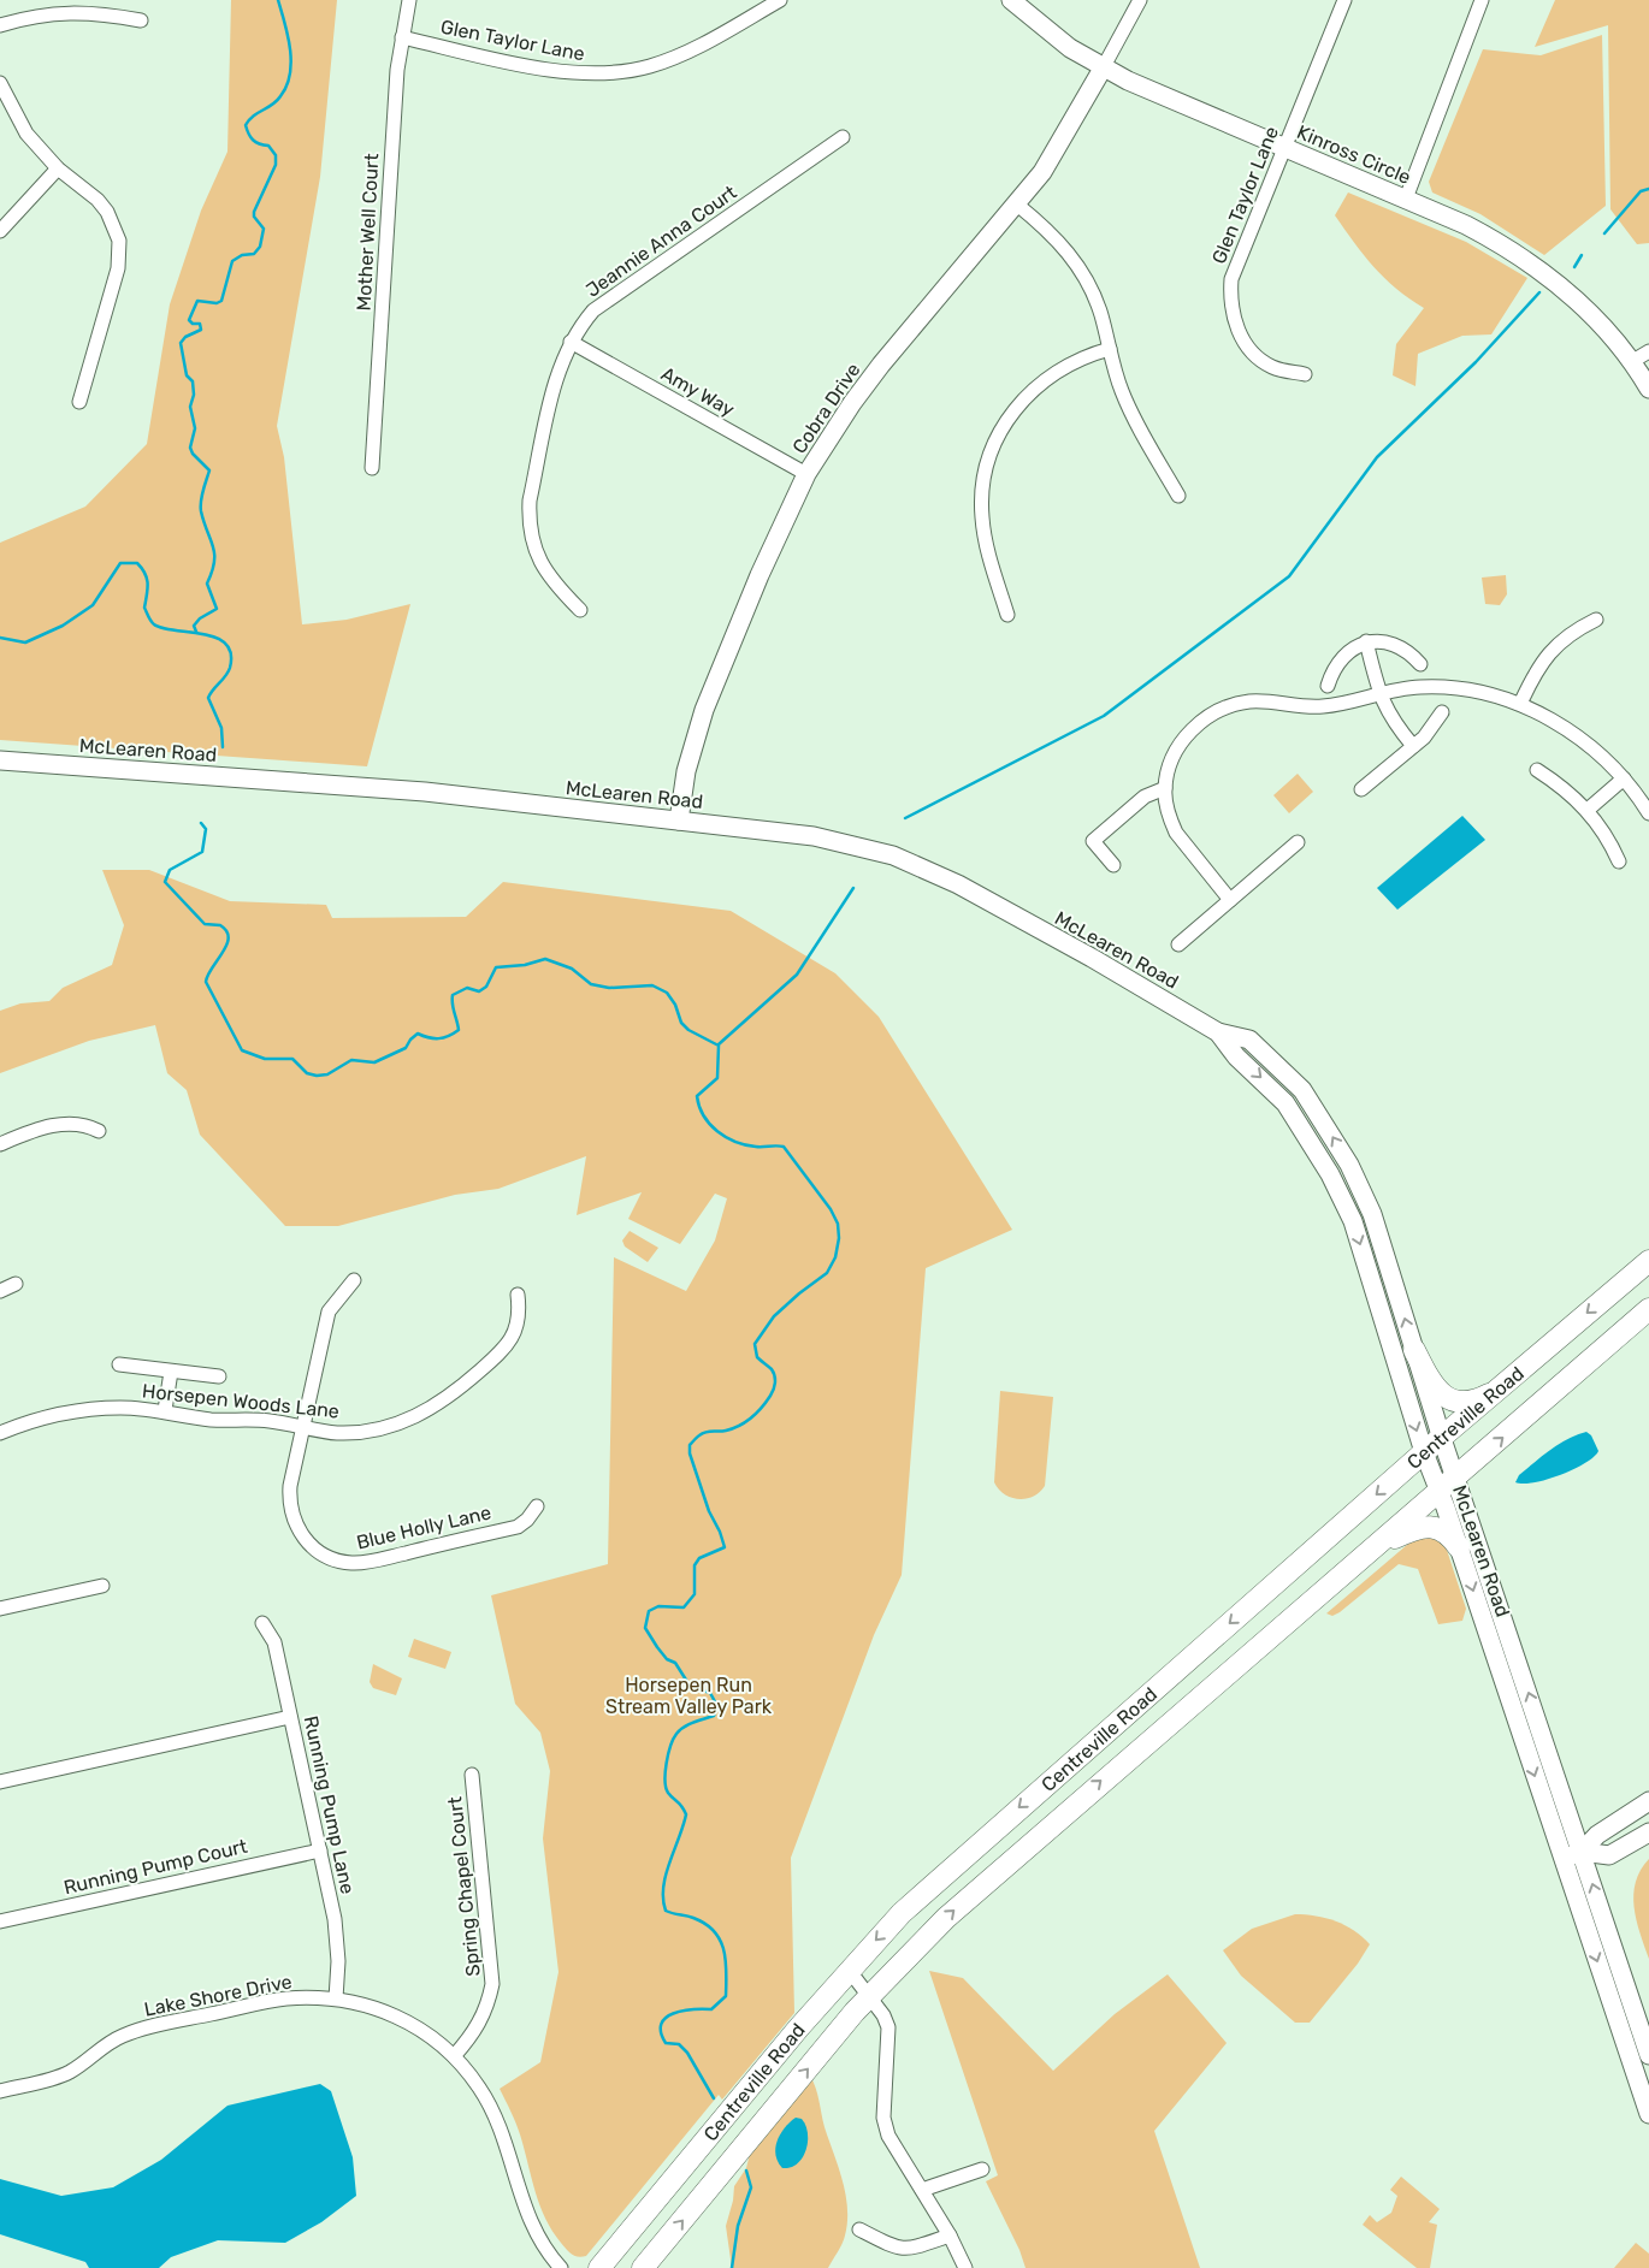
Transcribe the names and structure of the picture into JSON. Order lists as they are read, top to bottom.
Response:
{
  "streets": {
    "main road": [
      "Kinross Circle",
      "Cobra Drive",
      "McLearen Road",
      "Centreville Road"
    ],
    "street": [
      "Glen Taylor Lane",
      "Mother Well Court",
      "Jeannie Anna Court",
      "Amy Way",
      "Horsepen Woods Lane",
      "Blue Holly Lane",
      "Running Pump Lane",
      "Running Pump Court",
      "Spring Chapel Court",
      "Lake Shore Drive"
    ]
  },
  "crossings": [
    ["Glen Taylor Lane", "Kinross Circle"],
    ["Glen Taylor Lane", "Mother Well Court"],
    ["Kinross Circle", "Cobra Drive"],
    ["Jeannie Anna Court", "Amy Way"],
    ["Amy Way", "Cobra Drive"],
    ["Cobra Drive", "McLearen Road"],
    ["McLearen Road", "Centreville Road"],
    ["Horsepen Woods Lane", "Blue Holly Lane"],
    ["Running Pump Lane", "Running Pump Court"],
    ["Running Pump Lane", "Lake Shore Drive"],
    ["Spring Chapel Court", "Lake Shore Drive"]
  ],
  "parks": ["Horsepen Run Stream Valley Park"]
}
